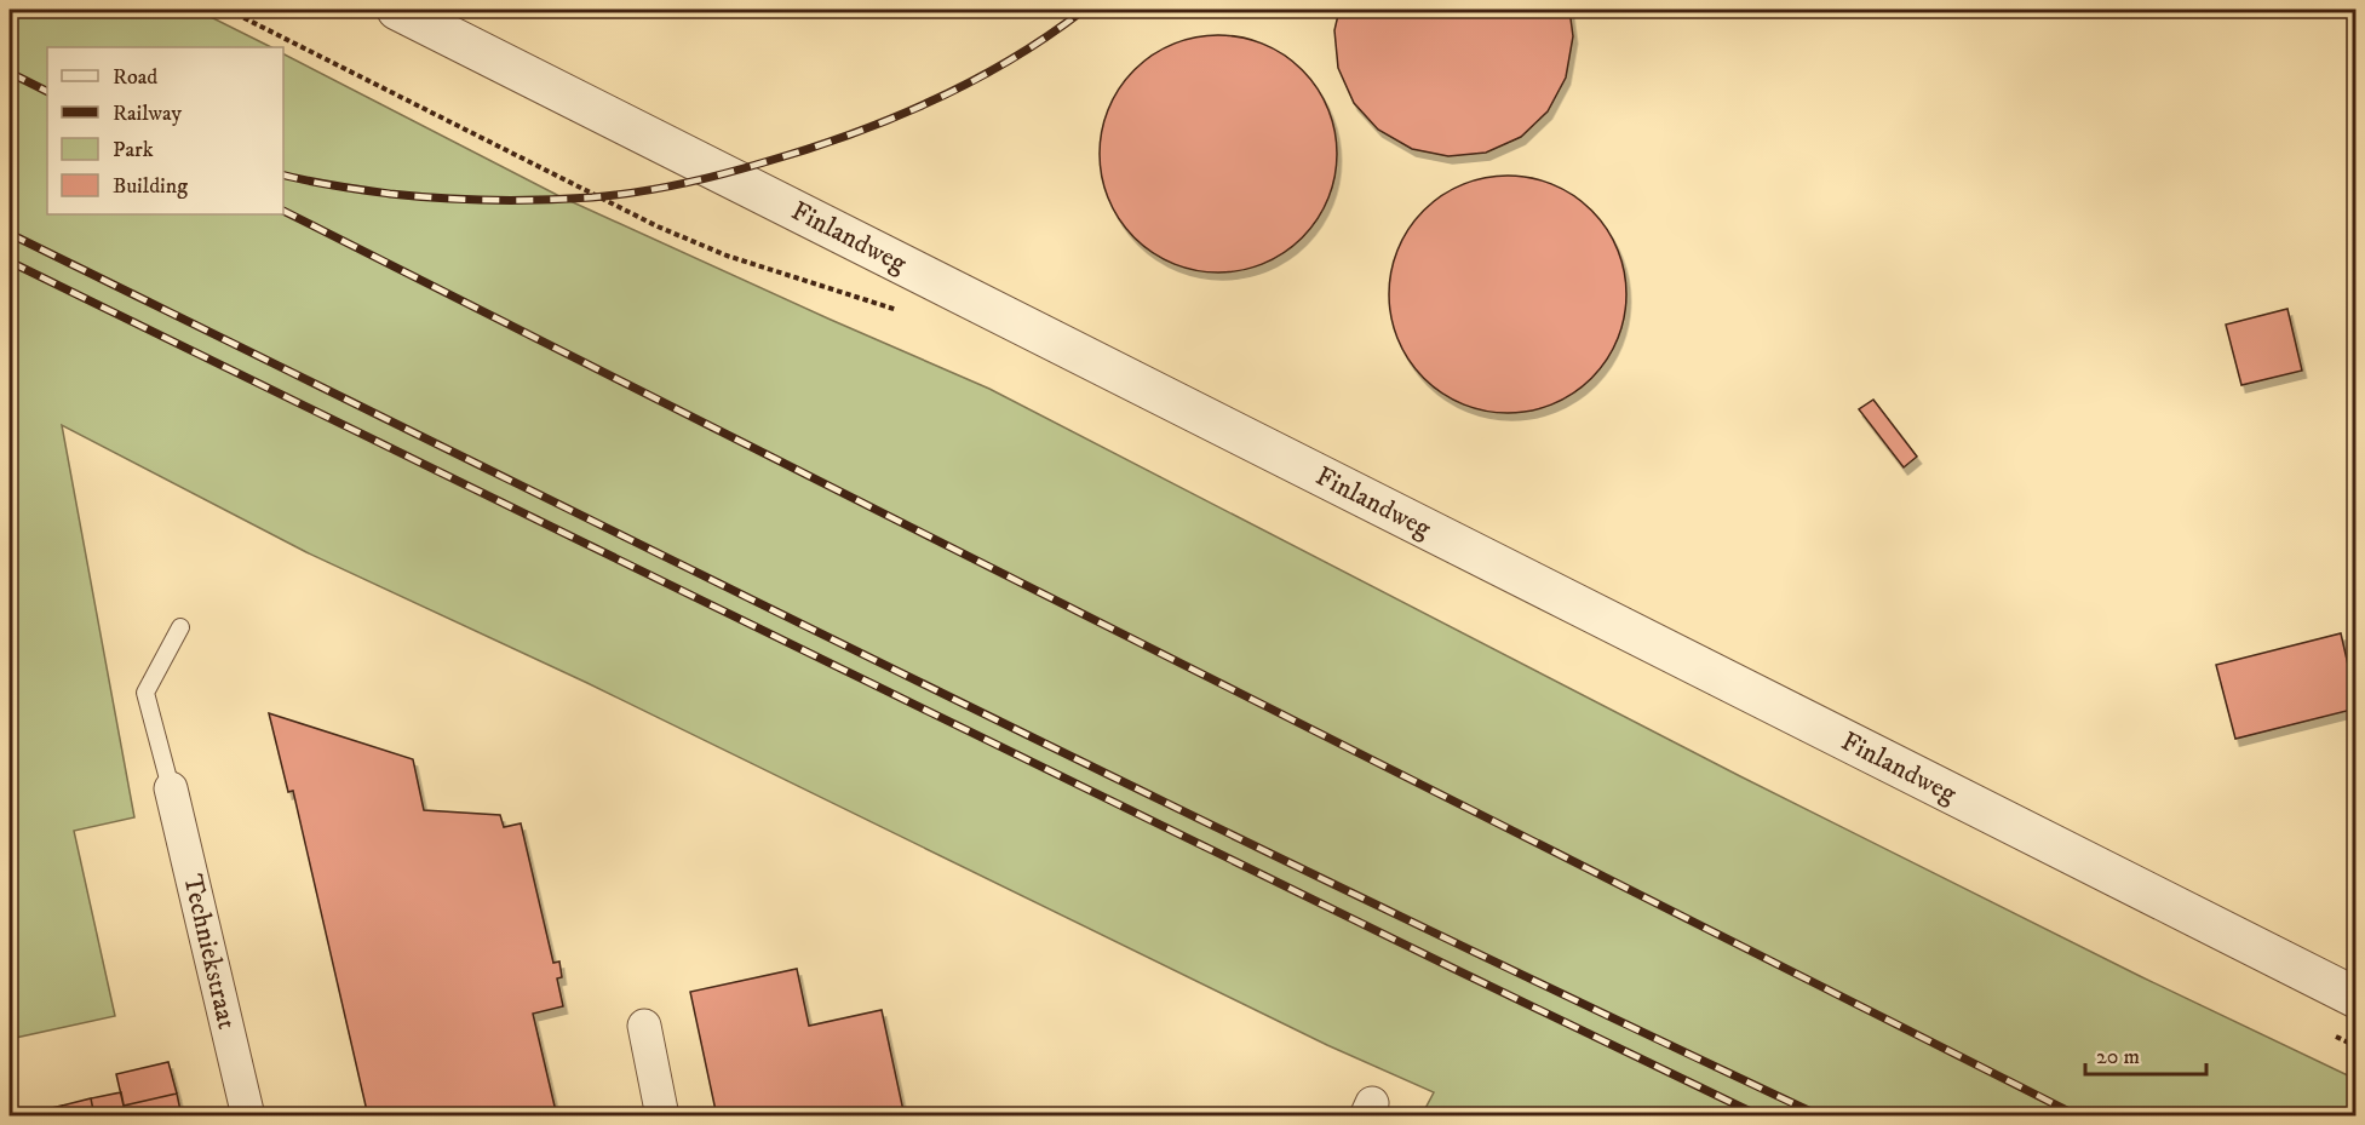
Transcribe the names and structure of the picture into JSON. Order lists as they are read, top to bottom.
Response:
{
  "streets": {
    "street": ["Finlandweg", "Techniekstraat"]
  },
  "legend": [
    "Road",
    "Railway",
    "Park",
    "Building"
  ],
  "scale_bar": "20 m"
}
